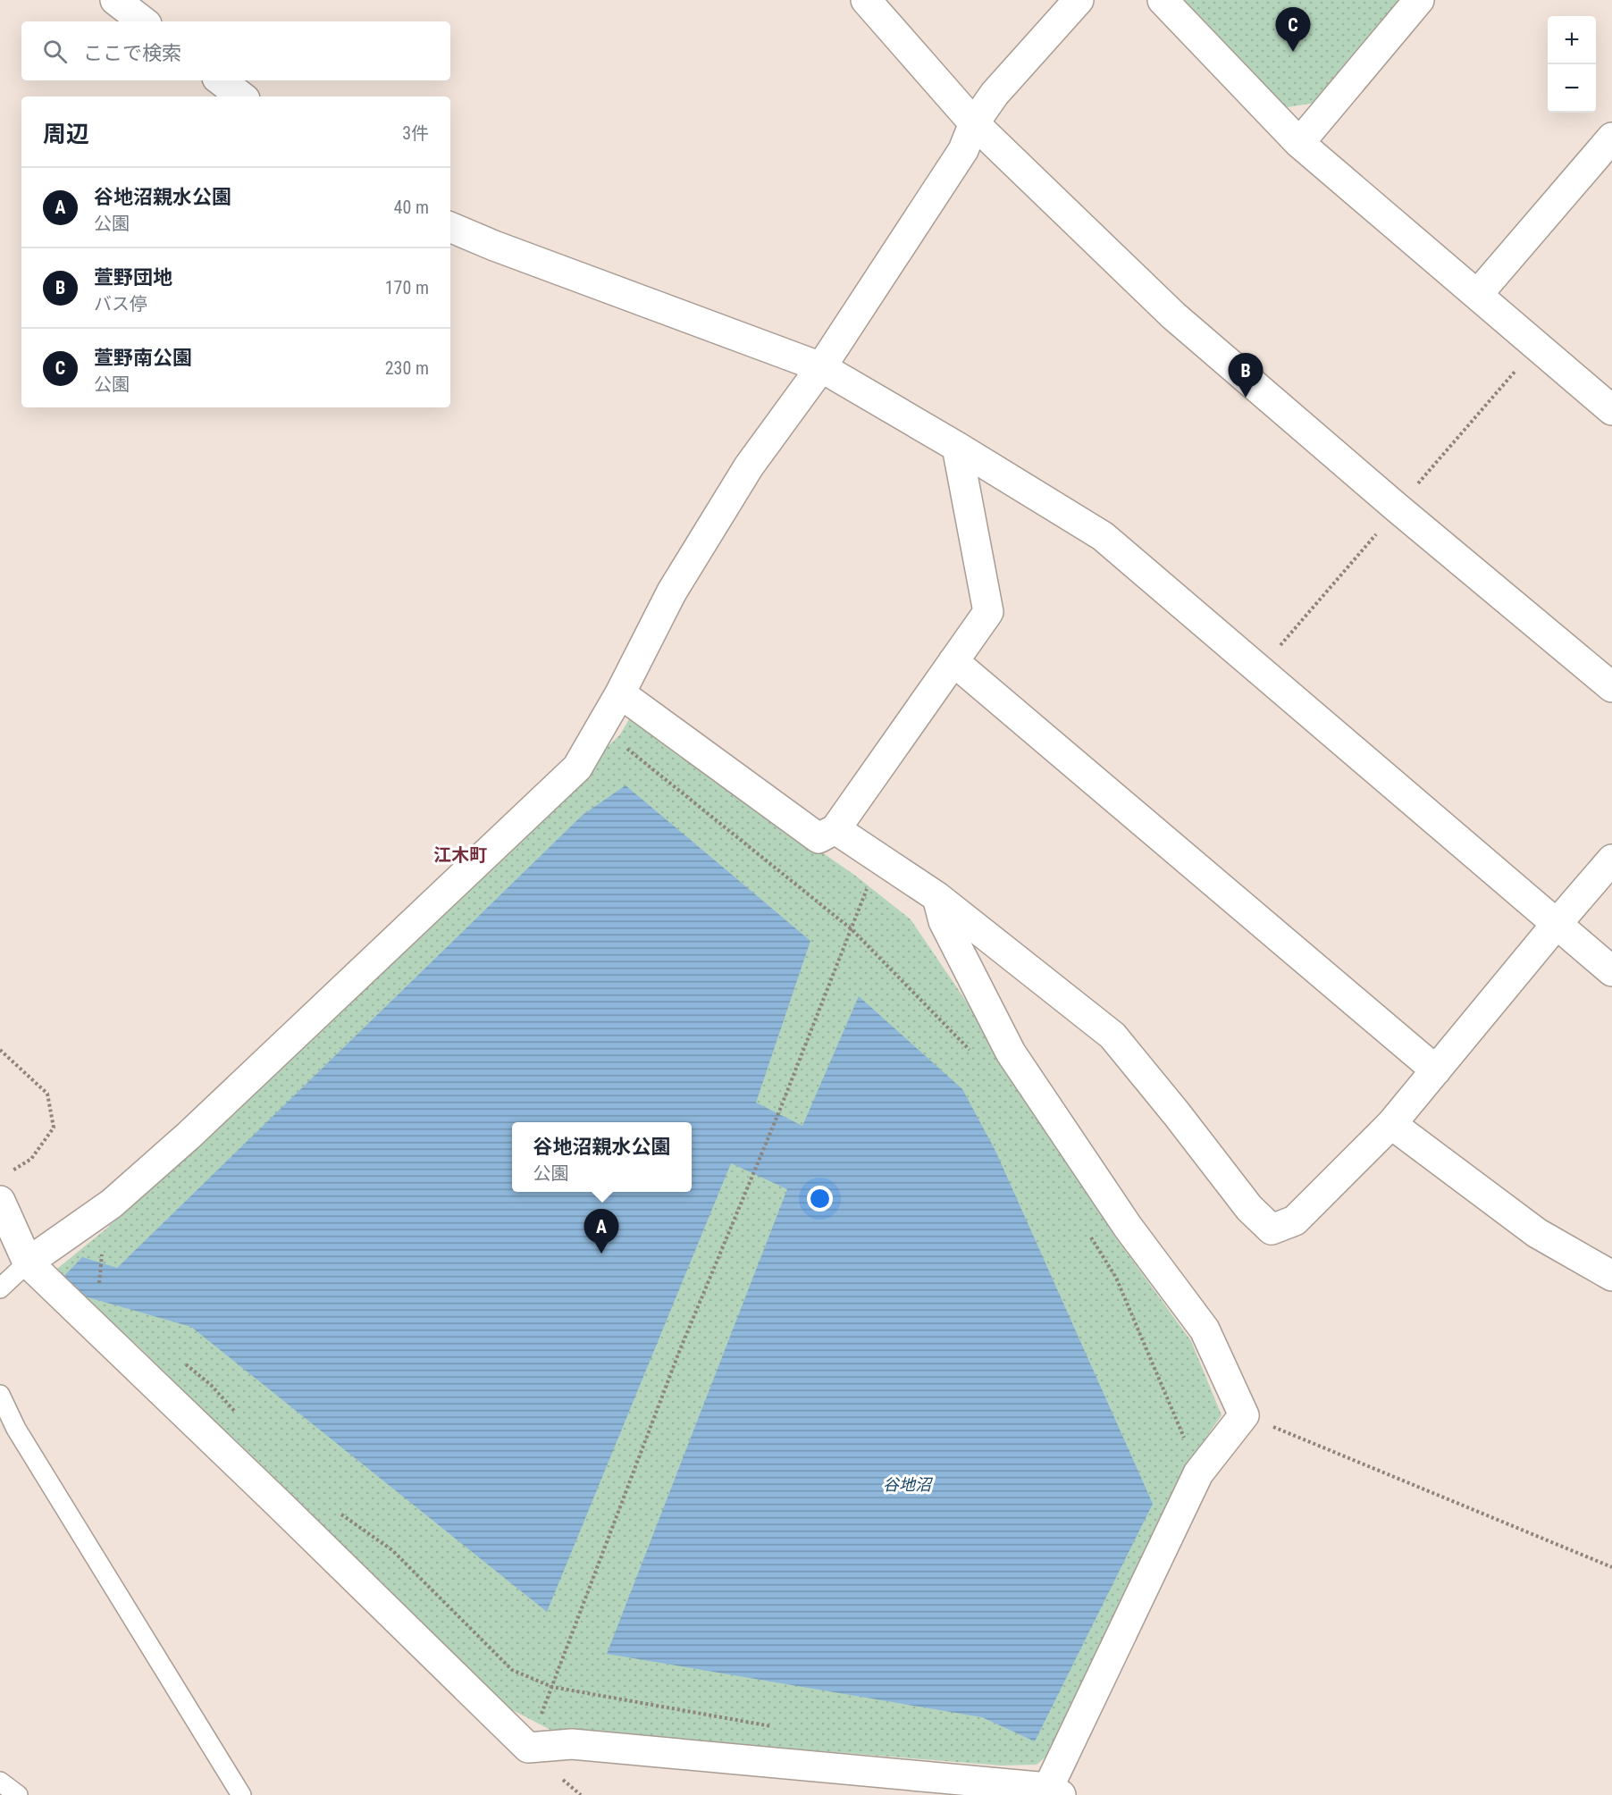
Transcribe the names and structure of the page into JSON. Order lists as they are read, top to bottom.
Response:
{
  "districts": ["江木町"],
  "water": ["谷地沼"],
  "page": {
    "pins": ["C", "B", "A"],
    "map_buttons": ["+", "−"],
    "search": "ここで検索",
    "heading": ["周辺", "3件"],
    "list": [
      {
        "mark": "A",
        "name": "谷地沼親水公園",
        "note": "公園",
        "value": "40 m"
      },
      {
        "mark": "B",
        "name": "萱野団地",
        "note": "バス停",
        "value": "170 m"
      },
      {
        "mark": "C",
        "name": "萱野南公園",
        "note": "公園",
        "value": "230 m"
      }
    ],
    "popup": ["谷地沼親水公園", "公園"]
  }
}
